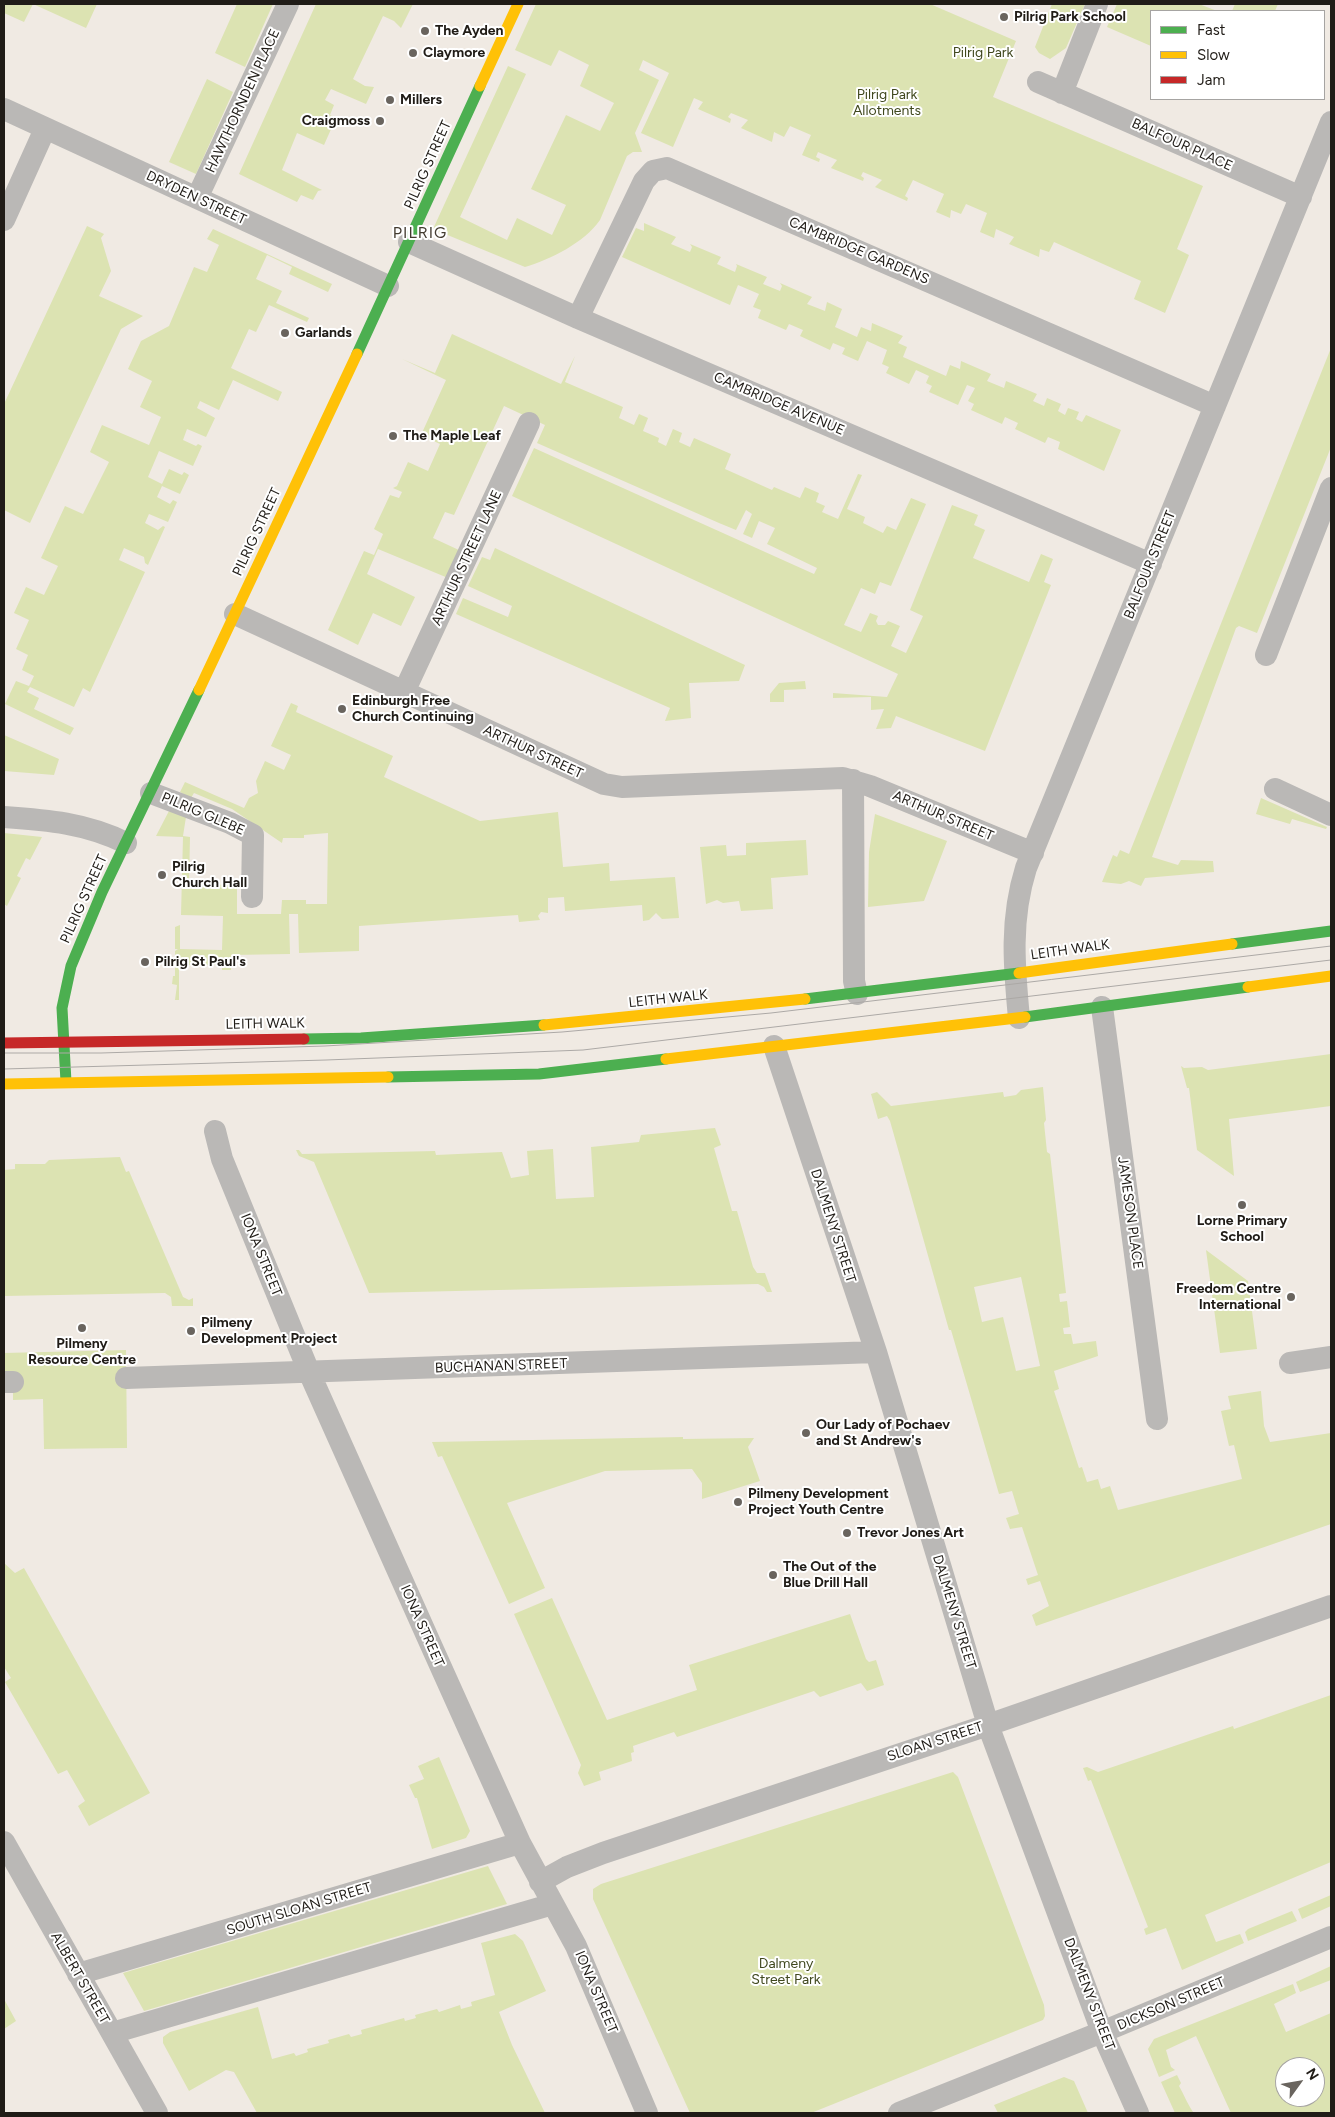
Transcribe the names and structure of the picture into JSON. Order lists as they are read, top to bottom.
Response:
{
  "streets": {
    "main road": ["PILRIG STREET", "LEITH WALK"],
    "street": [
      "HAWTHORNDEN PLACE",
      "BALFOUR PLACE",
      "DRYDEN STREET",
      "CAMBRIDGE GARDENS",
      "CAMBRIDGE AVENUE",
      "ARTHUR STREET LANE",
      "BALFOUR STREET",
      "ARTHUR STREET",
      "PILRIG GLEBE",
      "JAMESON PLACE",
      "DALMENY STREET",
      "IONA STREET",
      "BUCHANAN STREET",
      "SLOAN STREET",
      "SOUTH SLOAN STREET",
      "ALBERT STREET",
      "DICKSON STREET"
    ]
  },
  "crossings": [
    ["HAWTHORNDEN PLACE", "DRYDEN STREET"],
    ["BALFOUR PLACE", "BALFOUR STREET"],
    ["PILRIG STREET", "DRYDEN STREET"],
    ["PILRIG STREET", "CAMBRIDGE AVENUE"],
    ["PILRIG STREET", "ARTHUR STREET"],
    ["PILRIG STREET", "PILRIG GLEBE"],
    ["PILRIG STREET", "LEITH WALK"],
    ["CAMBRIDGE GARDENS", "CAMBRIDGE AVENUE"],
    ["CAMBRIDGE GARDENS", "BALFOUR STREET"],
    ["CAMBRIDGE AVENUE", "BALFOUR STREET"],
    ["ARTHUR STREET LANE", "ARTHUR STREET"],
    ["BALFOUR STREET", "ARTHUR STREET"],
    ["BALFOUR STREET", "LEITH WALK"],
    ["DALMENY STREET", "BUCHANAN STREET"],
    ["DALMENY STREET", "SLOAN STREET"],
    ["DALMENY STREET", "DICKSON STREET"],
    ["IONA STREET", "BUCHANAN STREET"],
    ["IONA STREET", "SLOAN STREET"],
    ["IONA STREET", "SOUTH SLOAN STREET"],
    ["SOUTH SLOAN STREET", "ALBERT STREET"]
  ],
  "districts": ["PILRIG"],
  "parks": ["Pilrig Park", "Pilrig Park Allotments", "Dalmeny Street Park"],
  "places": [
    "Pilrig Park School",
    "The Ayden",
    "Claymore",
    "Millers",
    "Craigmoss",
    "Garlands",
    "The Maple Leaf",
    "Edinburgh Free Church Continuing",
    "Pilrig Church Hall",
    "Pilrig St Paul's",
    "Lorne Primary School",
    "Freedom Centre International",
    "Pilmeny Resource Centre",
    "Pilmeny Development Project",
    "Our Lady of Pochaev and St Andrew's",
    "Pilmeny Development Project Youth Centre",
    "Trevor Jones Art",
    "The Out of the Blue Drill Hall"
  ],
  "legend": ["Fast", "Slow", "Jam"],
  "north": "top right"
}
